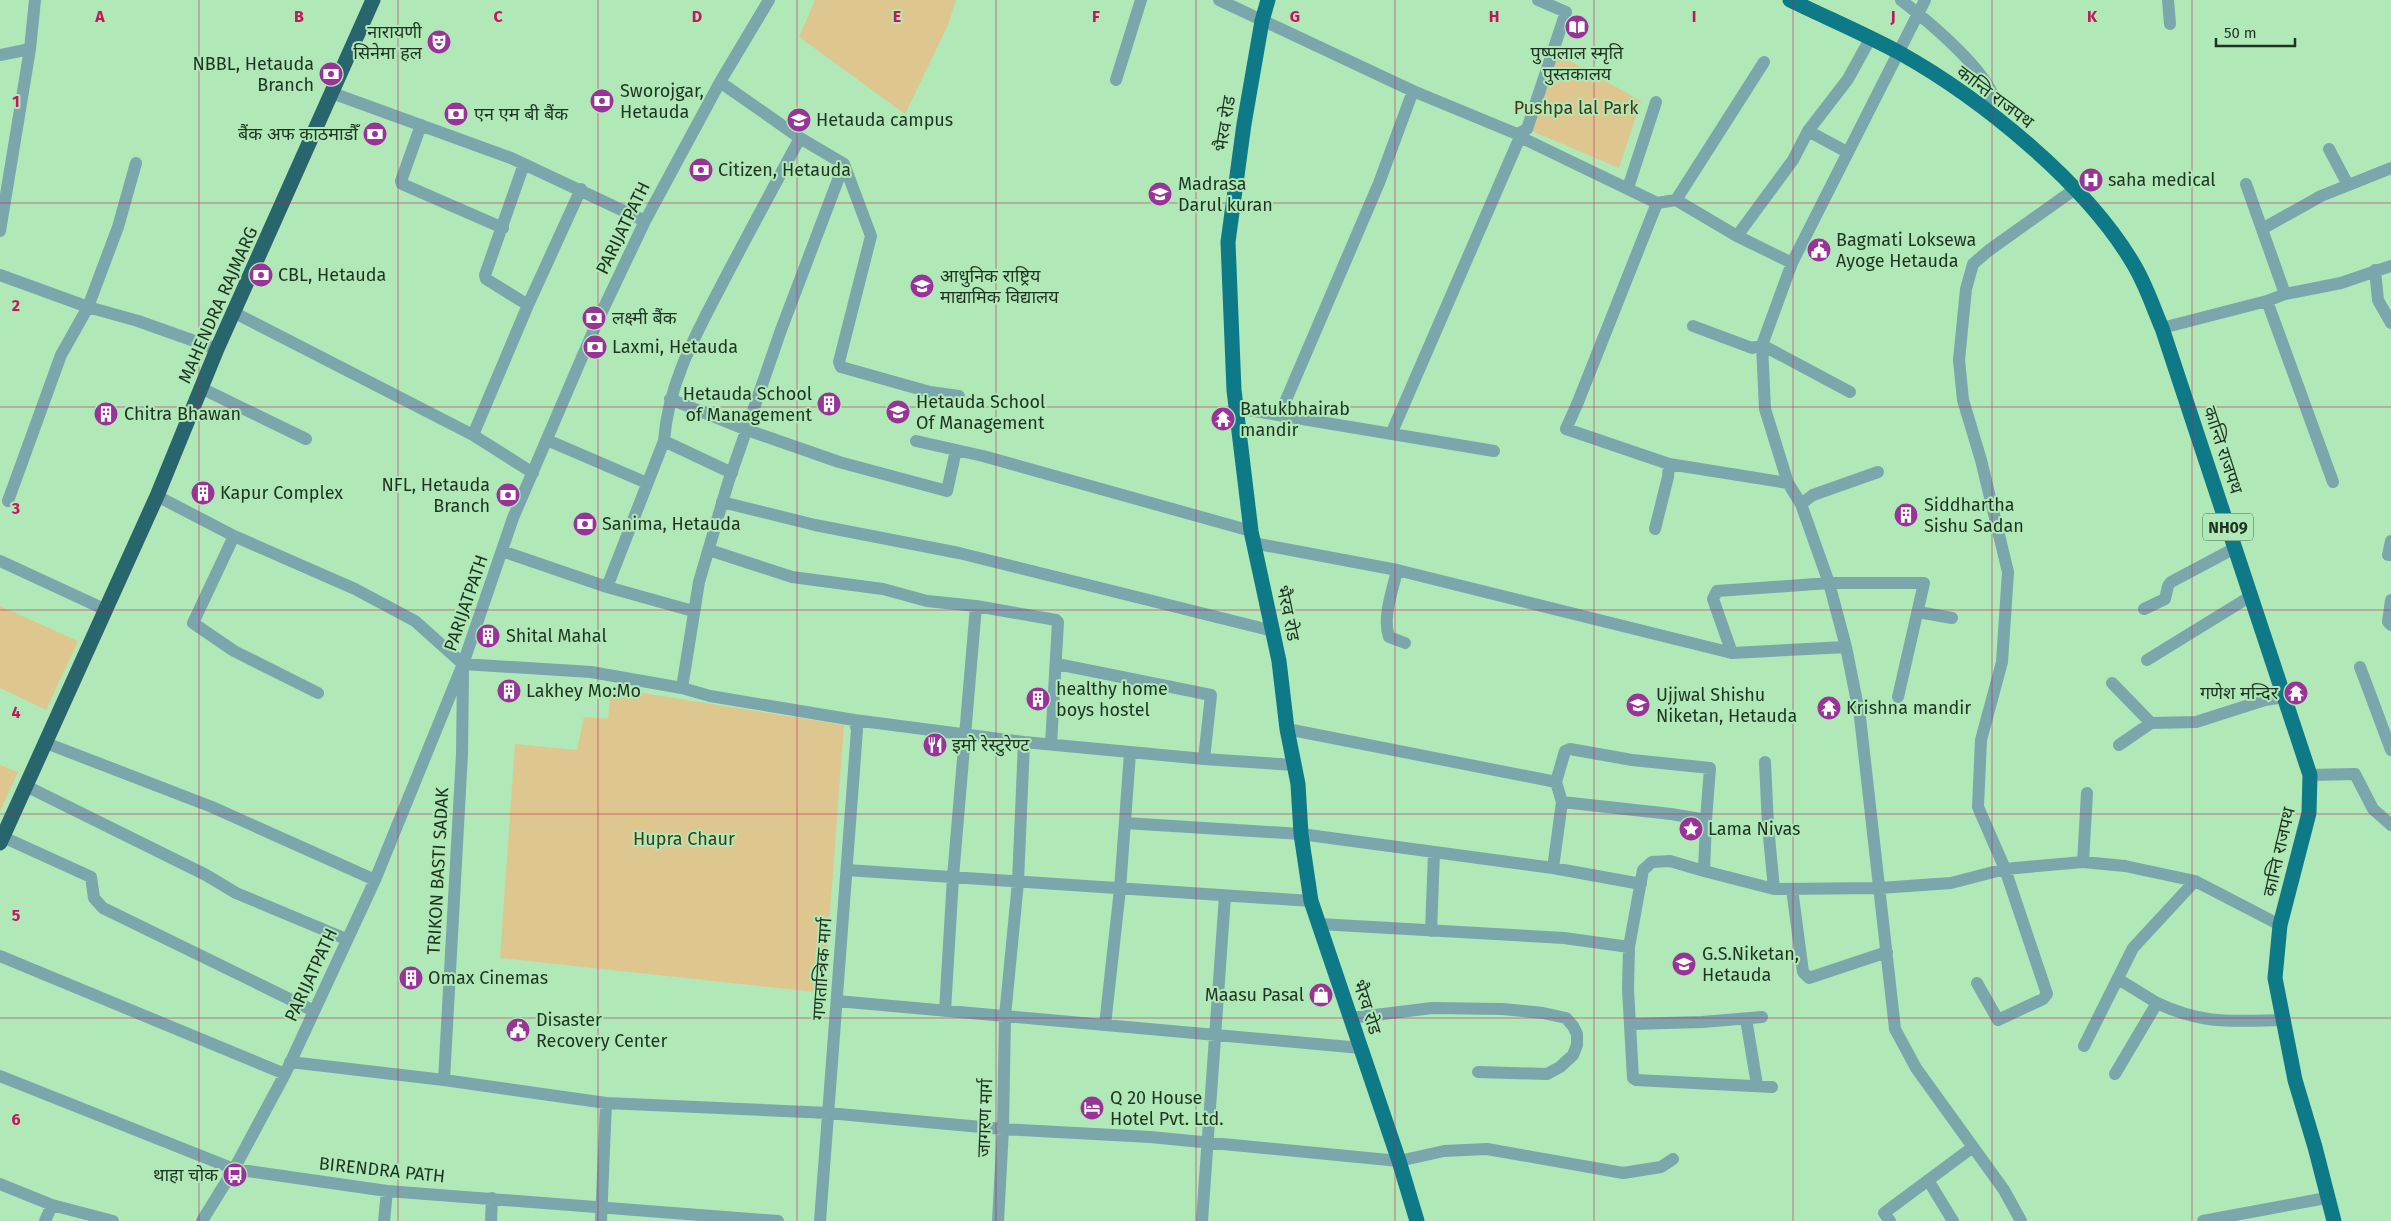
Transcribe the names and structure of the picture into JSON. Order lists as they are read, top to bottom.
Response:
{
  "streets": {
    "highway": ["MAHENDRA RAJMARG"],
    "main road": ["कान्ति राजपथ", "भैरव रोड", "NH09"],
    "street": [
      "PARIJATPATH",
      "TRIKON BASTI SADAK",
      "गणतान्त्रिक मार्ग",
      "जागरण मार्ग",
      "BIRENDRA PATH"
    ]
  },
  "crossings": [
    ["PARIJATPATH", "TRIKON BASTI SADAK"],
    ["PARIJATPATH", "BIRENDRA PATH"]
  ],
  "parks": ["Pushpa lal Park", "Hupra Chaur"],
  "places": {
    "library": ["पुष्पलाल स्मृति पुस्तकालय"],
    "theatre": ["नारायणी सिनेमा हल"],
    "bank": [
      "NBBL, Hetauda Branch",
      "Sworojgar, Hetauda",
      "एन एम बी बैंक",
      "बैंक अफ काठमाडौँ",
      "Citizen, Hetauda",
      "CBL, Hetauda",
      "लक्ष्मी बैंक",
      "Laxmi, Hetauda",
      "NFL, Hetauda Branch",
      "Sanima, Hetauda"
    ],
    "school or university": [
      "Hetauda campus",
      "Madrasa Darul kuran",
      "आधुनिक राष्ट्रिय माद्यामिक विद्यालय",
      "Hetauda School Of Management",
      "Ujjwal Shishu Niketan, Hetauda",
      "G.S.Niketan, Hetauda"
    ],
    "hospital": ["saha medical"],
    "public building": ["Bagmati Loksewa Ayoge Hetauda", "Disaster Recovery Center"],
    "building": [
      "Hetauda School of Management",
      "Chitra Bhawan",
      "Kapur Complex",
      "Siddhartha Sishu Sadan",
      "Shital Mahal",
      "Lakhey Mo:Mo",
      "healthy home boys hostel",
      "Omax Cinemas"
    ],
    "temple": ["Batukbhairab mandir", "गणेश मन्दिर", "Krishna mandir"],
    "restaurant": ["इमो रेस्टुरेण्ट"],
    "place": ["Lama Nivas"],
    "shop": ["Maasu Pasal"],
    "hotel": ["Q 20 House Hotel Pvt. Ltd."],
    "bus stop": ["थाहा चोक"]
  },
  "scale_bar": "50 m",
  "grid": {
    "columns": [
      "A",
      "B",
      "C",
      "D",
      "E",
      "F",
      "G",
      "H",
      "I",
      "J",
      "K"
    ],
    "rows": [
      "1",
      "2",
      "3",
      "4",
      "5",
      "6"
    ]
  }
}
